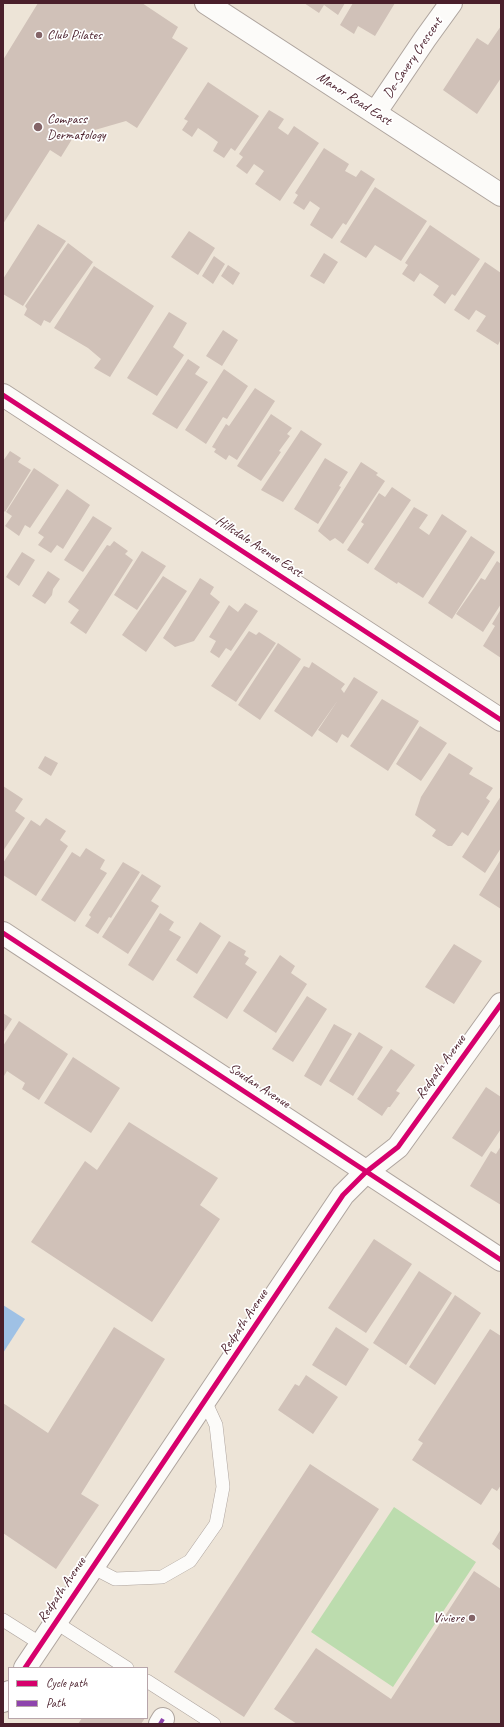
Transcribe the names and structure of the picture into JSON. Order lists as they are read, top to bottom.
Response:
{
  "streets": {
    "street": [
      "De-Savery Crescent",
      "Manor Road East",
      "Hillsdale Avenue East",
      "Redpath Avenue",
      "Soudan Avenue"
    ]
  },
  "crossings": [
    ["De-Savery Crescent", "Manor Road East"],
    ["Redpath Avenue", "Soudan Avenue"]
  ],
  "places": ["Club Pilates", "Compass Dermatology", "Viviere"],
  "legend": ["Cycle path", "Path"]
}
